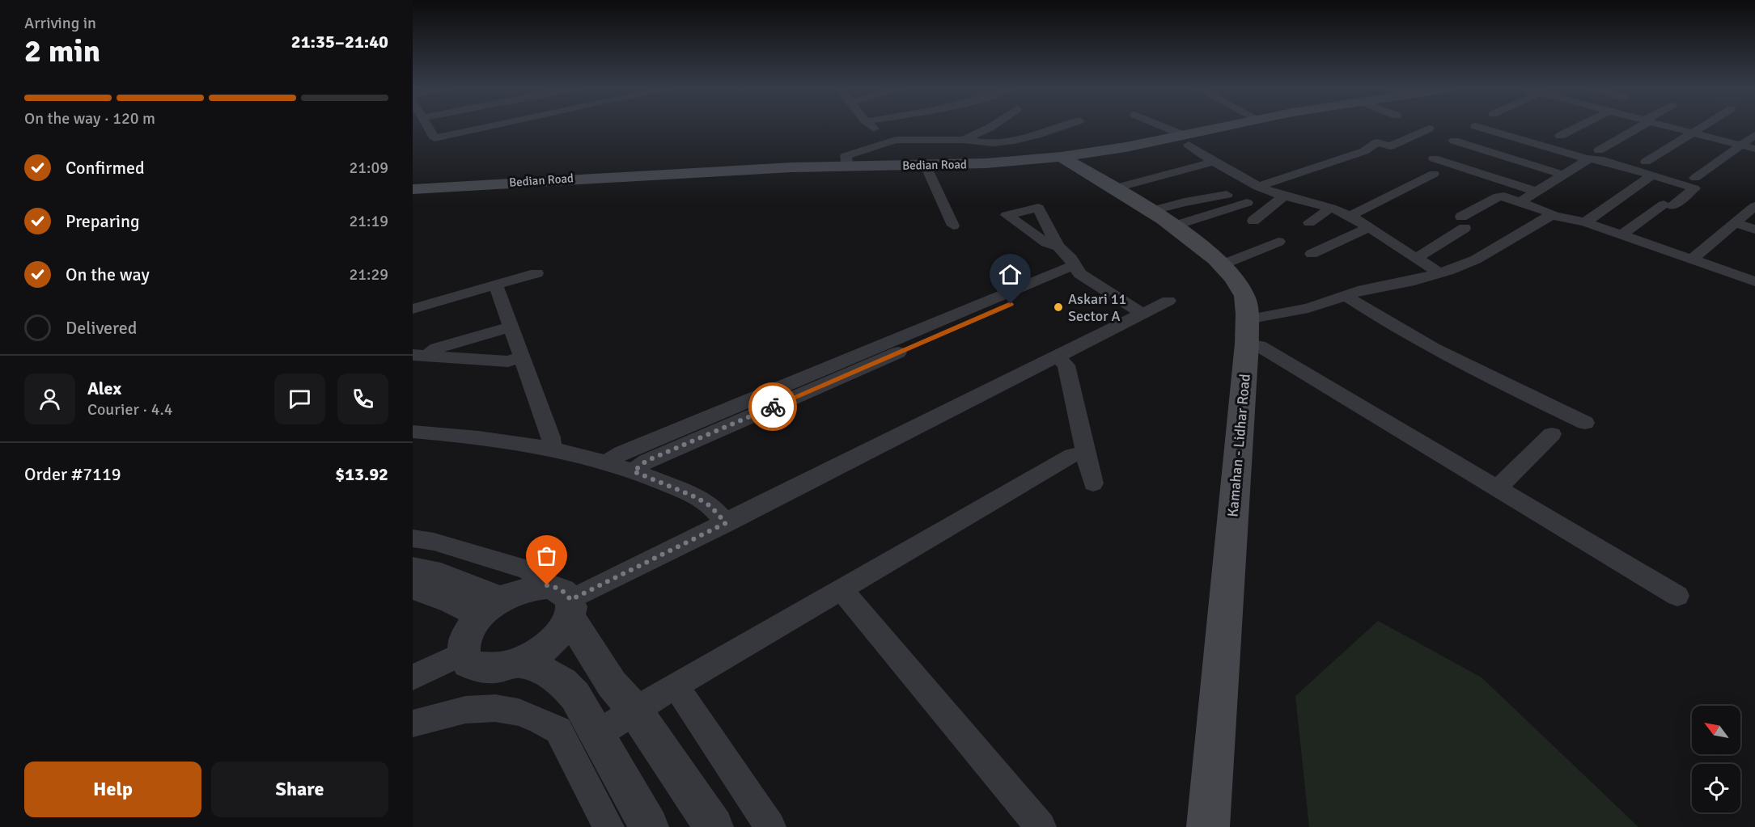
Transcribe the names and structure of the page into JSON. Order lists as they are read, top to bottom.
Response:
{
  "streets": {
    "main road": ["Bedian Road", "Kamahan - Lidhar Road"]
  },
  "crossings": [
    ["Bedian Road", "Kamahan - Lidhar Road"]
  ],
  "places": ["Askari 11 Sector A"],
  "north": "top left",
  "page": {
    "heading": ["2 min", "Arriving in", "21:35–21:40"],
    "panel": [
      "Alex",
      "Courier · 4.4",
      "Order #7119",
      "$13.92"
    ],
    "bar": "On the way · 120 m",
    "list": [
      ["Confirmed", "21:09"],
      ["Preparing", "21:19"],
      ["On the way", "21:29"],
      "Delivered"
    ],
    "buttons": ["Help", "Share"]
  }
}
